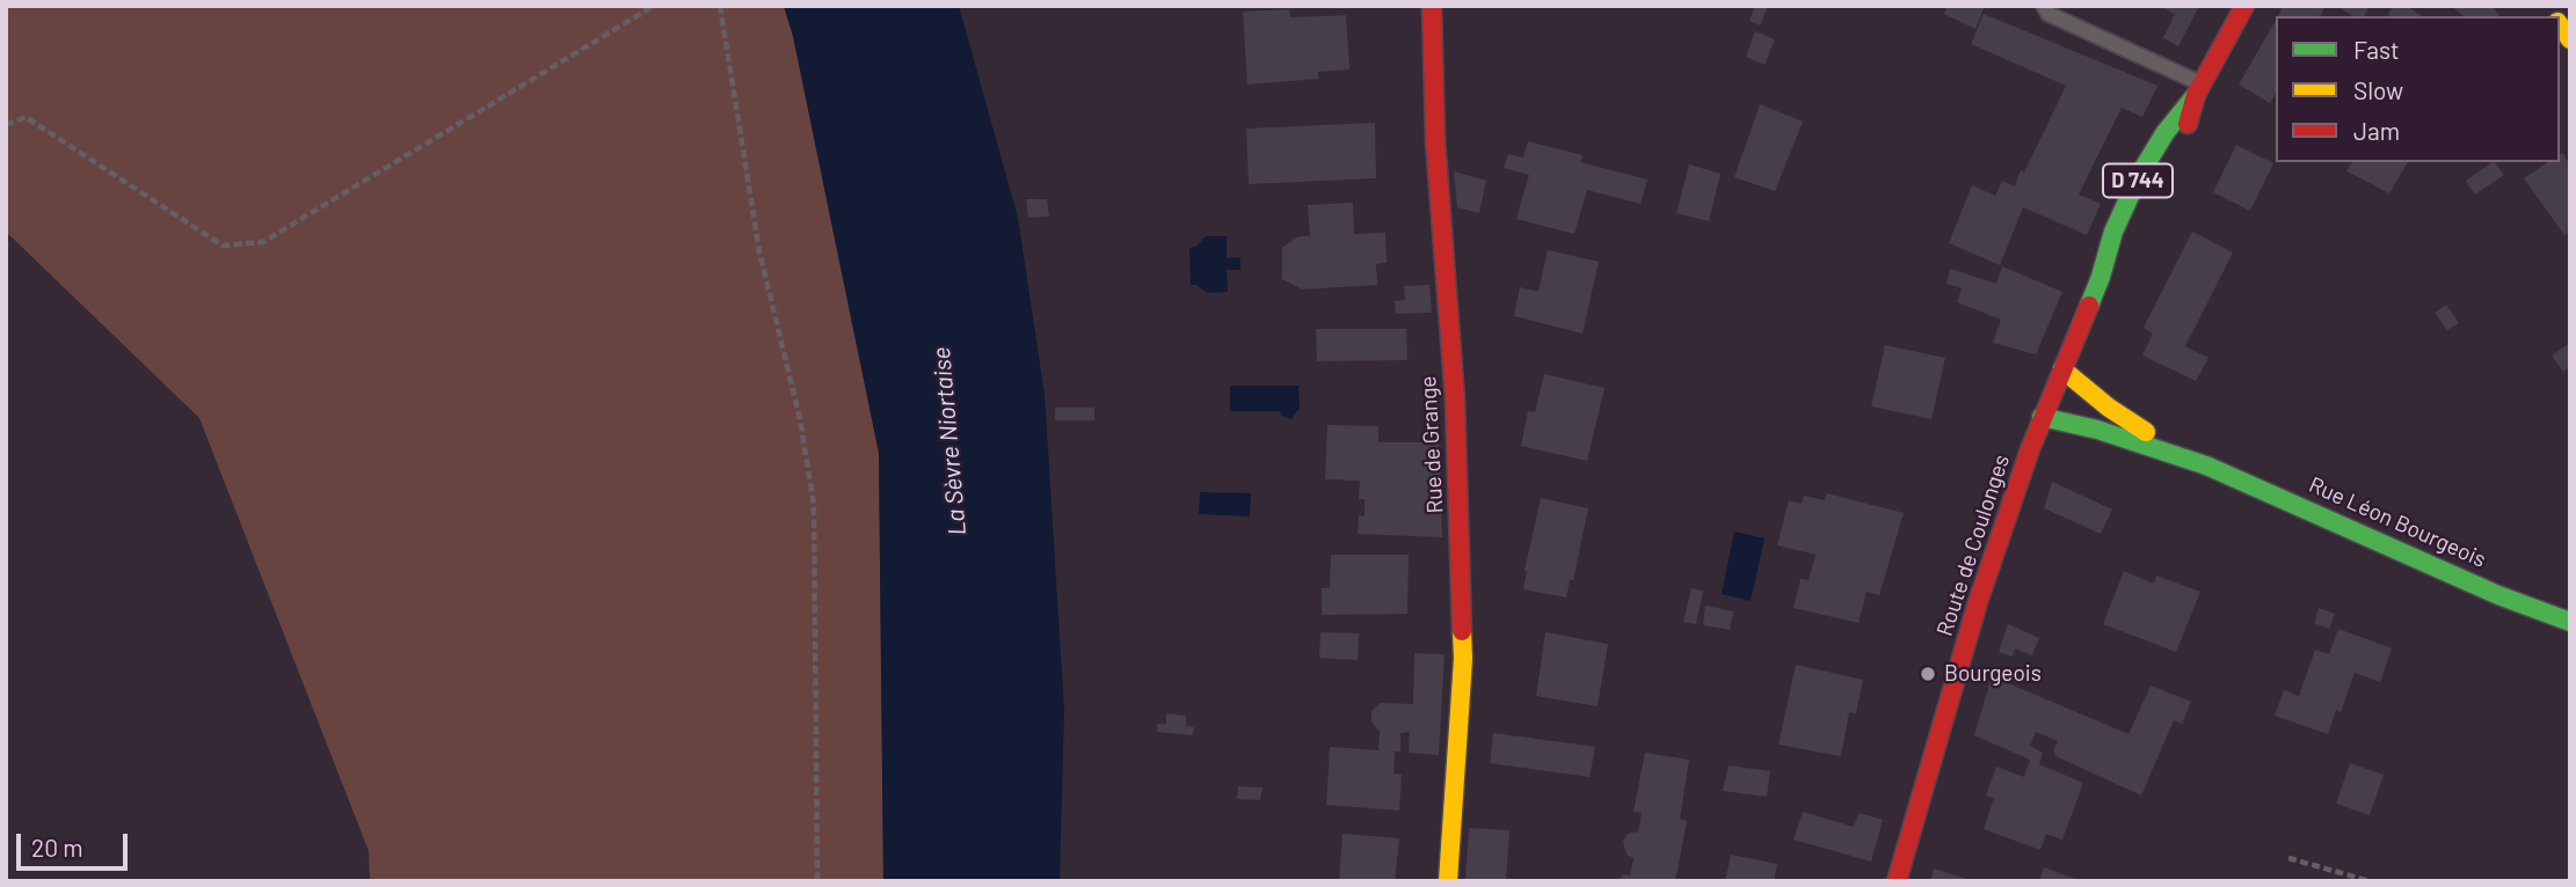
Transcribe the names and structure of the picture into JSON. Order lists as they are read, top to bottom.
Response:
{
  "streets": {
    "street": [
      "D 744",
      "Rue de Grange",
      "Rue Léon Bourgeois",
      "Route de Coulonges"
    ]
  },
  "crossings": [
    ["Rue Léon Bourgeois", "Route de Coulonges"]
  ],
  "water": ["La Sèvre Niortaise"],
  "places": ["Bourgeois"],
  "legend": ["Fast", "Slow", "Jam"],
  "scale_bar": "20 m"
}
